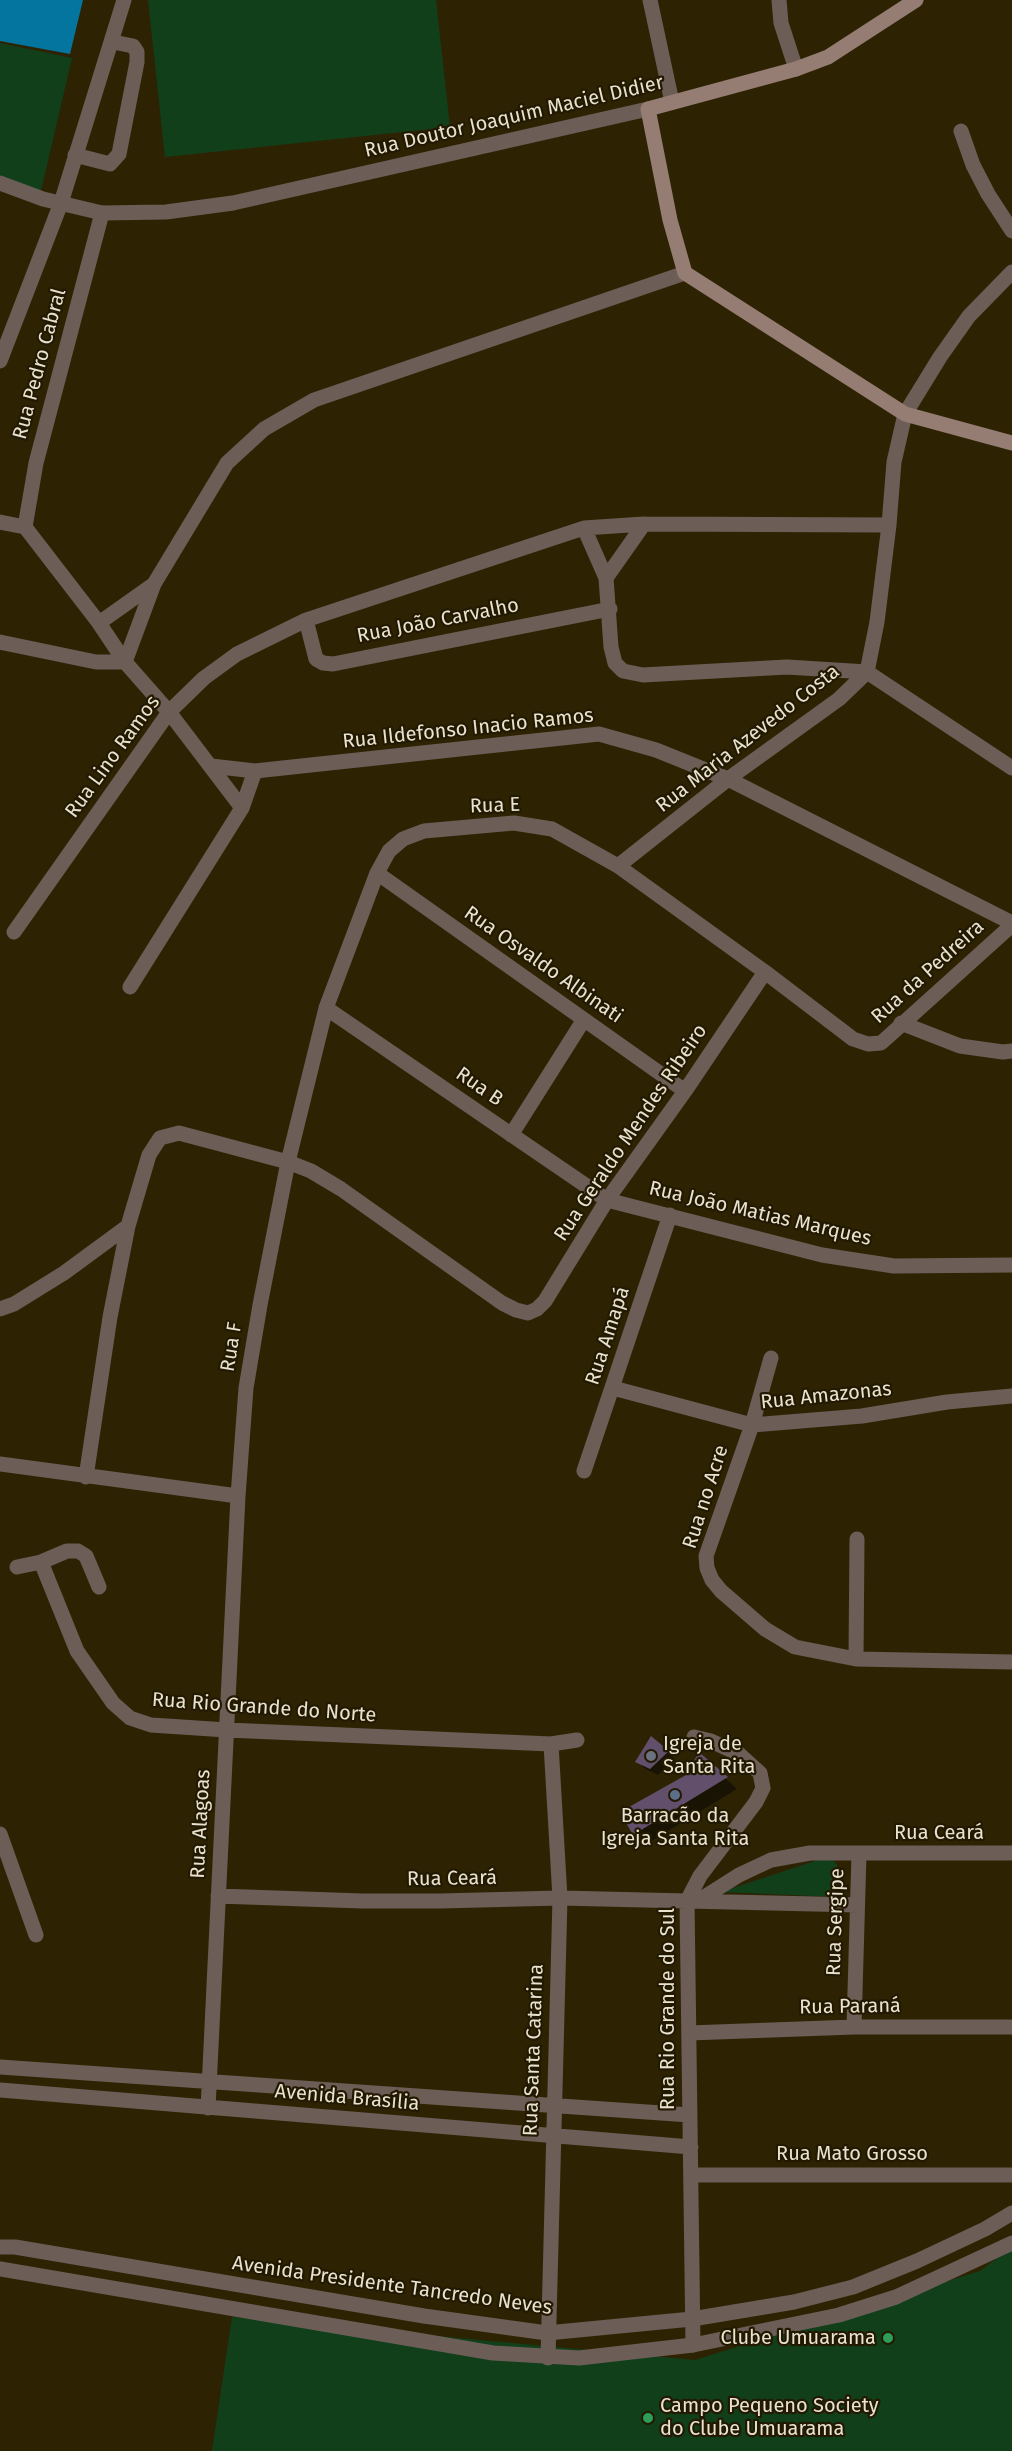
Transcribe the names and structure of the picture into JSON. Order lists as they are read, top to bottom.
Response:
{
  "streets": {
    "main road": ["Rua Doutor Joaquim Maciel Didier"],
    "street": [
      "Rua Pedro Cabral",
      "Rua João Carvalho",
      "Rua Ildefonso Inacio Ramos",
      "Rua Maria Azevedo Costa",
      "Rua Lino Ramos",
      "Rua E",
      "Rua Osvaldo Albinati",
      "Rua da Pedreira",
      "Rua B",
      "Rua Geraldo Mendes Ribeiro",
      "Rua João Matias Marques",
      "Rua Amapá",
      "Rua F",
      "Rua Amazonas",
      "Rua no Acre",
      "Rua Rio Grande do Norte",
      "Rua Alagoas",
      "Rua Ceará",
      "Rua Sergipe",
      "Rua Paraná",
      "Rua Rio Grande do Sul",
      "Rua Santa Catarina",
      "Avenida Brasília",
      "Rua Mato Grosso",
      "Avenida Presidente Tancredo Neves"
    ]
  },
  "crossings": [
    ["Rua Doutor Joaquim Maciel Didier", "Rua Pedro Cabral"],
    ["Rua João Carvalho", "Rua Lino Ramos"],
    ["Rua Ildefonso Inacio Ramos", "Rua Maria Azevedo Costa"],
    ["Rua Ildefonso Inacio Ramos", "Rua da Pedreira"],
    ["Rua Maria Azevedo Costa", "Rua Lino Ramos"],
    ["Rua Maria Azevedo Costa", "Rua E"],
    ["Rua E", "Rua Osvaldo Albinati"],
    ["Rua E", "Rua da Pedreira"],
    ["Rua E", "Rua B"],
    ["Rua E", "Rua Geraldo Mendes Ribeiro"],
    ["Rua E", "Rua F"],
    ["Rua Osvaldo Albinati", "Rua Geraldo Mendes Ribeiro"],
    ["Rua B", "Rua Geraldo Mendes Ribeiro"],
    ["Rua B", "Rua João Matias Marques"],
    ["Rua Geraldo Mendes Ribeiro", "Rua João Matias Marques"],
    ["Rua Geraldo Mendes Ribeiro", "Rua F"],
    ["Rua João Matias Marques", "Rua Amapá"],
    ["Rua Amapá", "Rua Amazonas"],
    ["Rua F", "Rua Alagoas"],
    ["Rua Amazonas", "Rua no Acre"],
    ["Rua Rio Grande do Norte", "Rua Alagoas"],
    ["Rua Rio Grande do Norte", "Rua Santa Catarina"],
    ["Rua Alagoas", "Rua Ceará"],
    ["Rua Alagoas", "Avenida Brasília"],
    ["Rua Ceará", "Rua Sergipe"],
    ["Rua Ceará", "Rua Rio Grande do Sul"],
    ["Rua Ceará", "Rua Santa Catarina"],
    ["Rua Sergipe", "Rua Paraná"],
    ["Rua Paraná", "Rua Rio Grande do Sul"],
    ["Rua Rio Grande do Sul", "Avenida Brasília"],
    ["Rua Rio Grande do Sul", "Rua Mato Grosso"],
    ["Rua Rio Grande do Sul", "Avenida Presidente Tancredo Neves"],
    ["Rua Santa Catarina", "Avenida Brasília"],
    ["Rua Santa Catarina", "Avenida Presidente Tancredo Neves"]
  ],
  "places": [
    "Igreja de Santa Rita",
    "Barracão da Igreja Santa Rita",
    "Clube Umuarama",
    "Campo Pequeno Society do Clube Umuarama"
  ]
}
